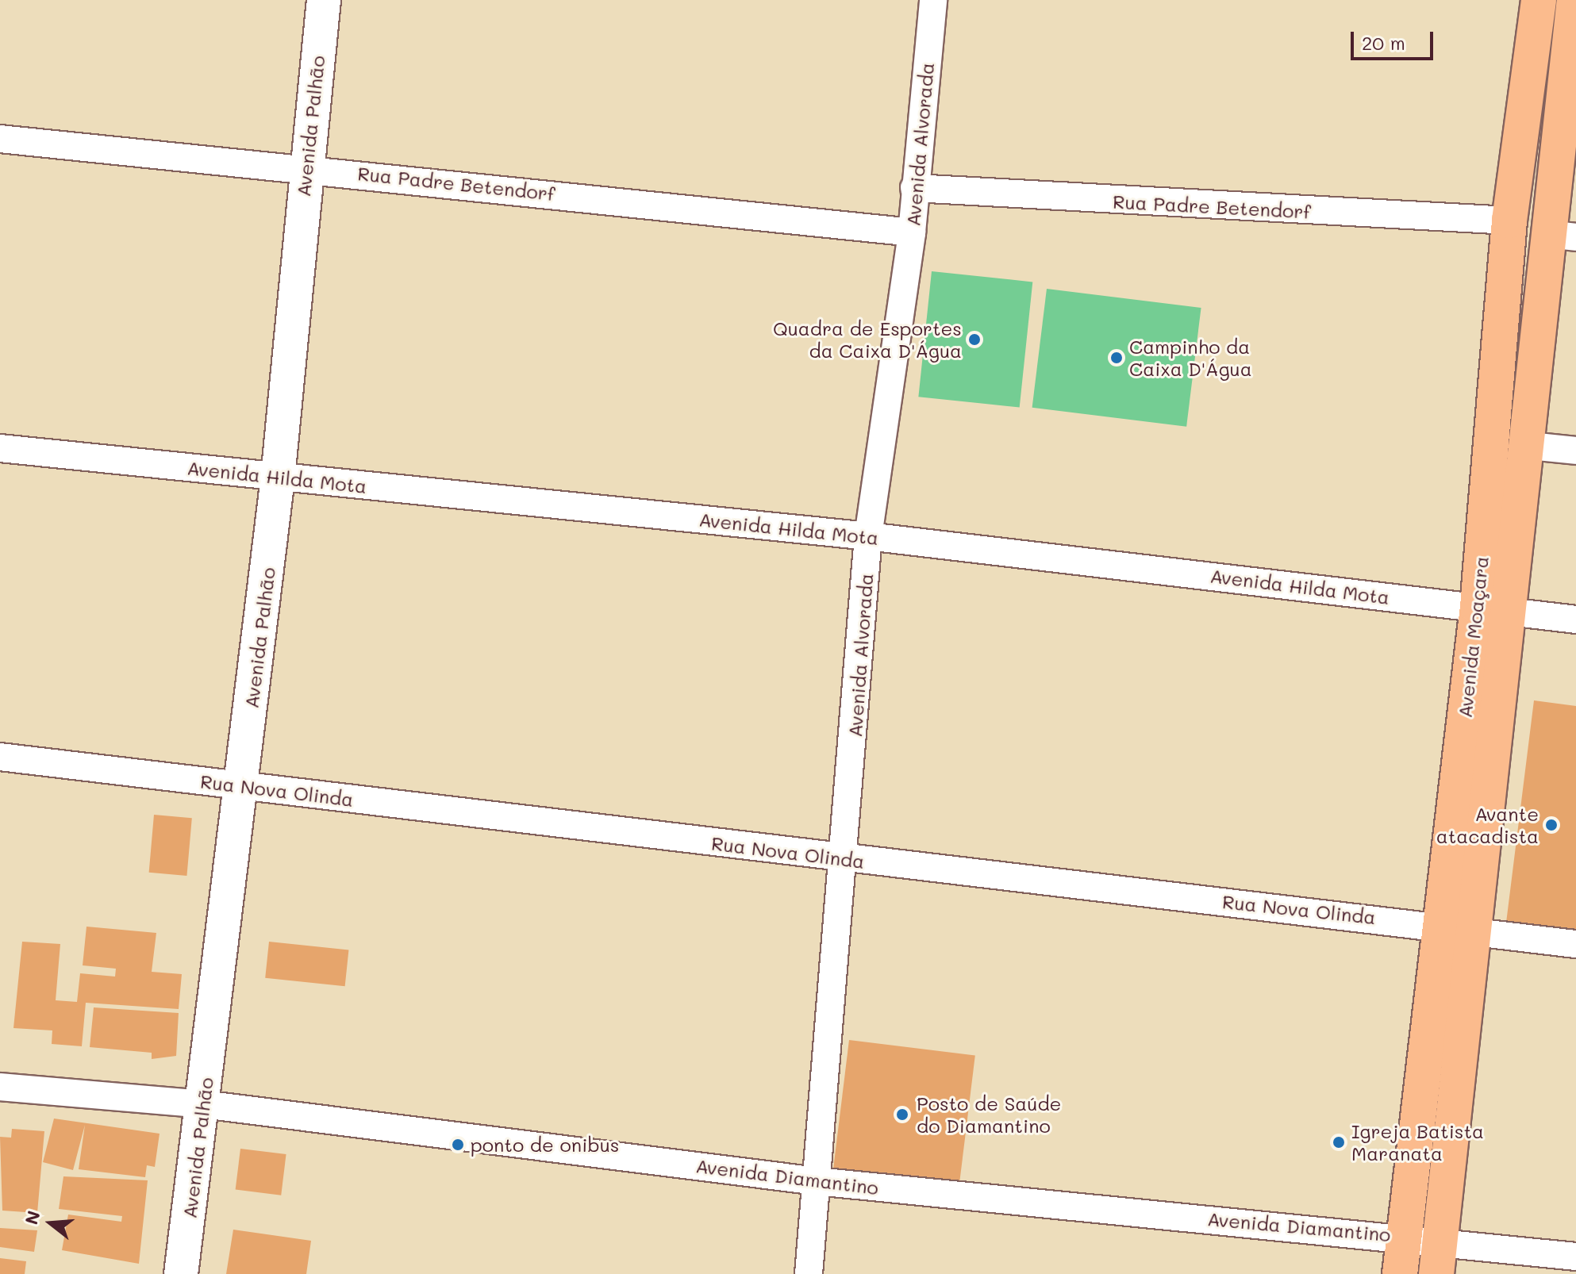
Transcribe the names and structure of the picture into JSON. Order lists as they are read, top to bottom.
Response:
{
  "streets": {
    "main road": ["Avenida Moaçara"],
    "street": [
      "Avenida Palhão",
      "Avenida Alvorada",
      "Rua Padre Betendorf",
      "Avenida Hilda Mota",
      "Rua Nova Olinda",
      "Avenida Diamantino"
    ]
  },
  "crossings": [
    ["Avenida Palhão", "Rua Padre Betendorf"],
    ["Avenida Palhão", "Avenida Hilda Mota"],
    ["Avenida Palhão", "Rua Nova Olinda"],
    ["Avenida Palhão", "Avenida Diamantino"],
    ["Avenida Alvorada", "Rua Padre Betendorf"],
    ["Avenida Alvorada", "Avenida Hilda Mota"],
    ["Avenida Alvorada", "Rua Nova Olinda"],
    ["Avenida Alvorada", "Avenida Diamantino"],
    ["Rua Padre Betendorf", "Avenida Moaçara"],
    ["Avenida Hilda Mota", "Avenida Moaçara"],
    ["Avenida Moaçara", "Rua Nova Olinda"],
    ["Avenida Moaçara", "Avenida Diamantino"]
  ],
  "places": [
    "Quadra de Esportes da Caixa D'Água",
    "Campinho da Caixa D'Água",
    "Avante atacadista",
    "Posto de Saúde do Diamantino",
    "Igreja Batista Maranata",
    "ponto de onibus"
  ],
  "scale_bar": "20 m",
  "north": "left"
}
